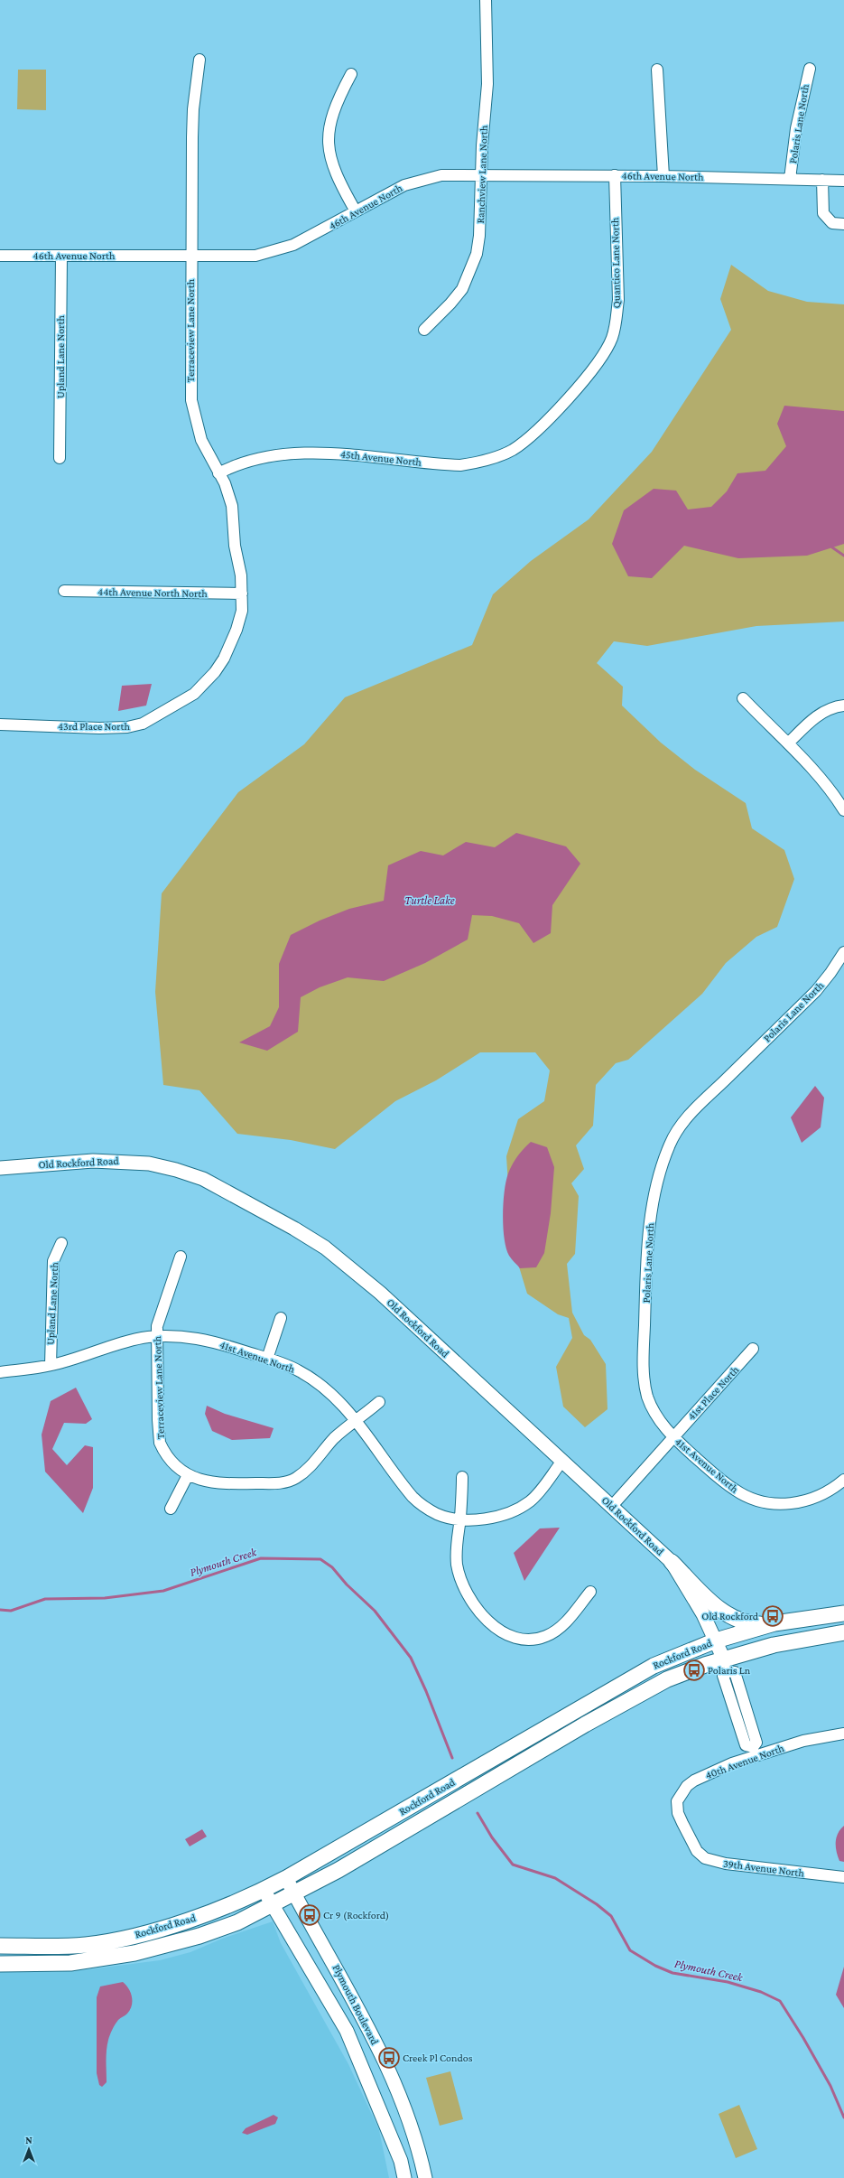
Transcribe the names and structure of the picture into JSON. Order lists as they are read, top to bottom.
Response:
{
  "streets": {
    "main road": ["Rockford Road"],
    "street": [
      "Polaris Lane North",
      "Ranchview Lane North",
      "46th Avenue North",
      "Quantico Lane North",
      "Terraceview Lane North",
      "Upland Lane North",
      "45th Avenue North",
      "44th Avenue North North",
      "43rd Place North",
      "Old Rockford Road",
      "41st Avenue North",
      "41st Place North",
      "40th Avenue North",
      "39th Avenue North",
      "Plymouth Boulevard"
    ]
  },
  "crossings": [
    ["Polaris Lane North", "46th Avenue North"],
    ["Polaris Lane North", "41st Avenue North"],
    ["Polaris Lane North", "41st Place North"],
    ["Ranchview Lane North", "46th Avenue North"],
    ["46th Avenue North", "Quantico Lane North"],
    ["46th Avenue North", "Terraceview Lane North"],
    ["46th Avenue North", "Upland Lane North"],
    ["Quantico Lane North", "45th Avenue North"],
    ["Terraceview Lane North", "45th Avenue North"],
    ["Terraceview Lane North", "44th Avenue North North"],
    ["Terraceview Lane North", "43rd Place North"],
    ["Terraceview Lane North", "41st Avenue North"],
    ["Upland Lane North", "41st Avenue North"],
    ["44th Avenue North North", "43rd Place North"],
    ["Old Rockford Road", "41st Avenue North"],
    ["Old Rockford Road", "Rockford Road"],
    ["Old Rockford Road", "40th Avenue North"],
    ["41st Avenue North", "41st Place North"],
    ["Rockford Road", "Plymouth Boulevard"],
    ["40th Avenue North", "39th Avenue North"]
  ],
  "water": ["Turtle Lake", "Plymouth Creek"],
  "places": {
    "bus stop": [
      "Old Rockford",
      "Polaris Ln",
      "Cr 9 (Rockford)",
      "Creek Pl Condos"
    ]
  },
  "north": "top"
}
